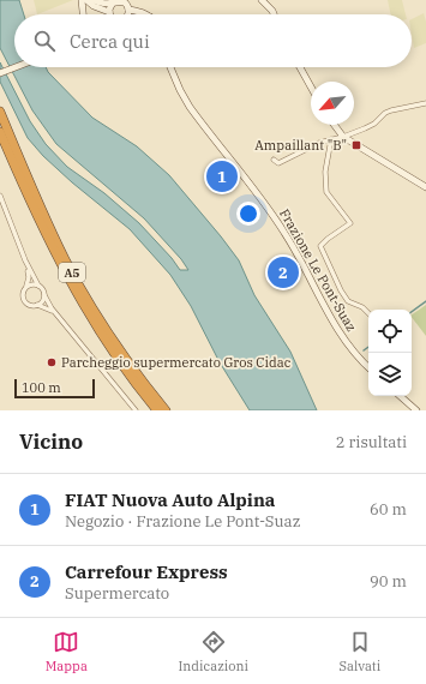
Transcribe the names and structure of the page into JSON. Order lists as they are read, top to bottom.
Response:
{
  "streets": {
    "highway": ["A5"],
    "main road": ["Frazione Le Pont-Suaz"]
  },
  "places": {
    "transit": ["Ampaillant \"B\""],
    "other": ["Parcheggio supermercato Gros Cidac"]
  },
  "scale_bar": "100 m",
  "north": "bottom left",
  "page": {
    "search": "Cerca qui",
    "pins": ["1", "2"],
    "scale": "100 m",
    "heading": ["Vicino", "2 risultati"],
    "list": [
      {
        "mark": "1",
        "name": "FIAT Nuova Auto Alpina",
        "note": "Negozio · Frazione Le Pont-Suaz",
        "value": "60 m"
      },
      {
        "mark": "2",
        "name": "Carrefour Express",
        "note": "Supermercato",
        "value": "90 m"
      }
    ],
    "nav": ["Mappa", "Indicazioni", "Salvati"]
  }
}
